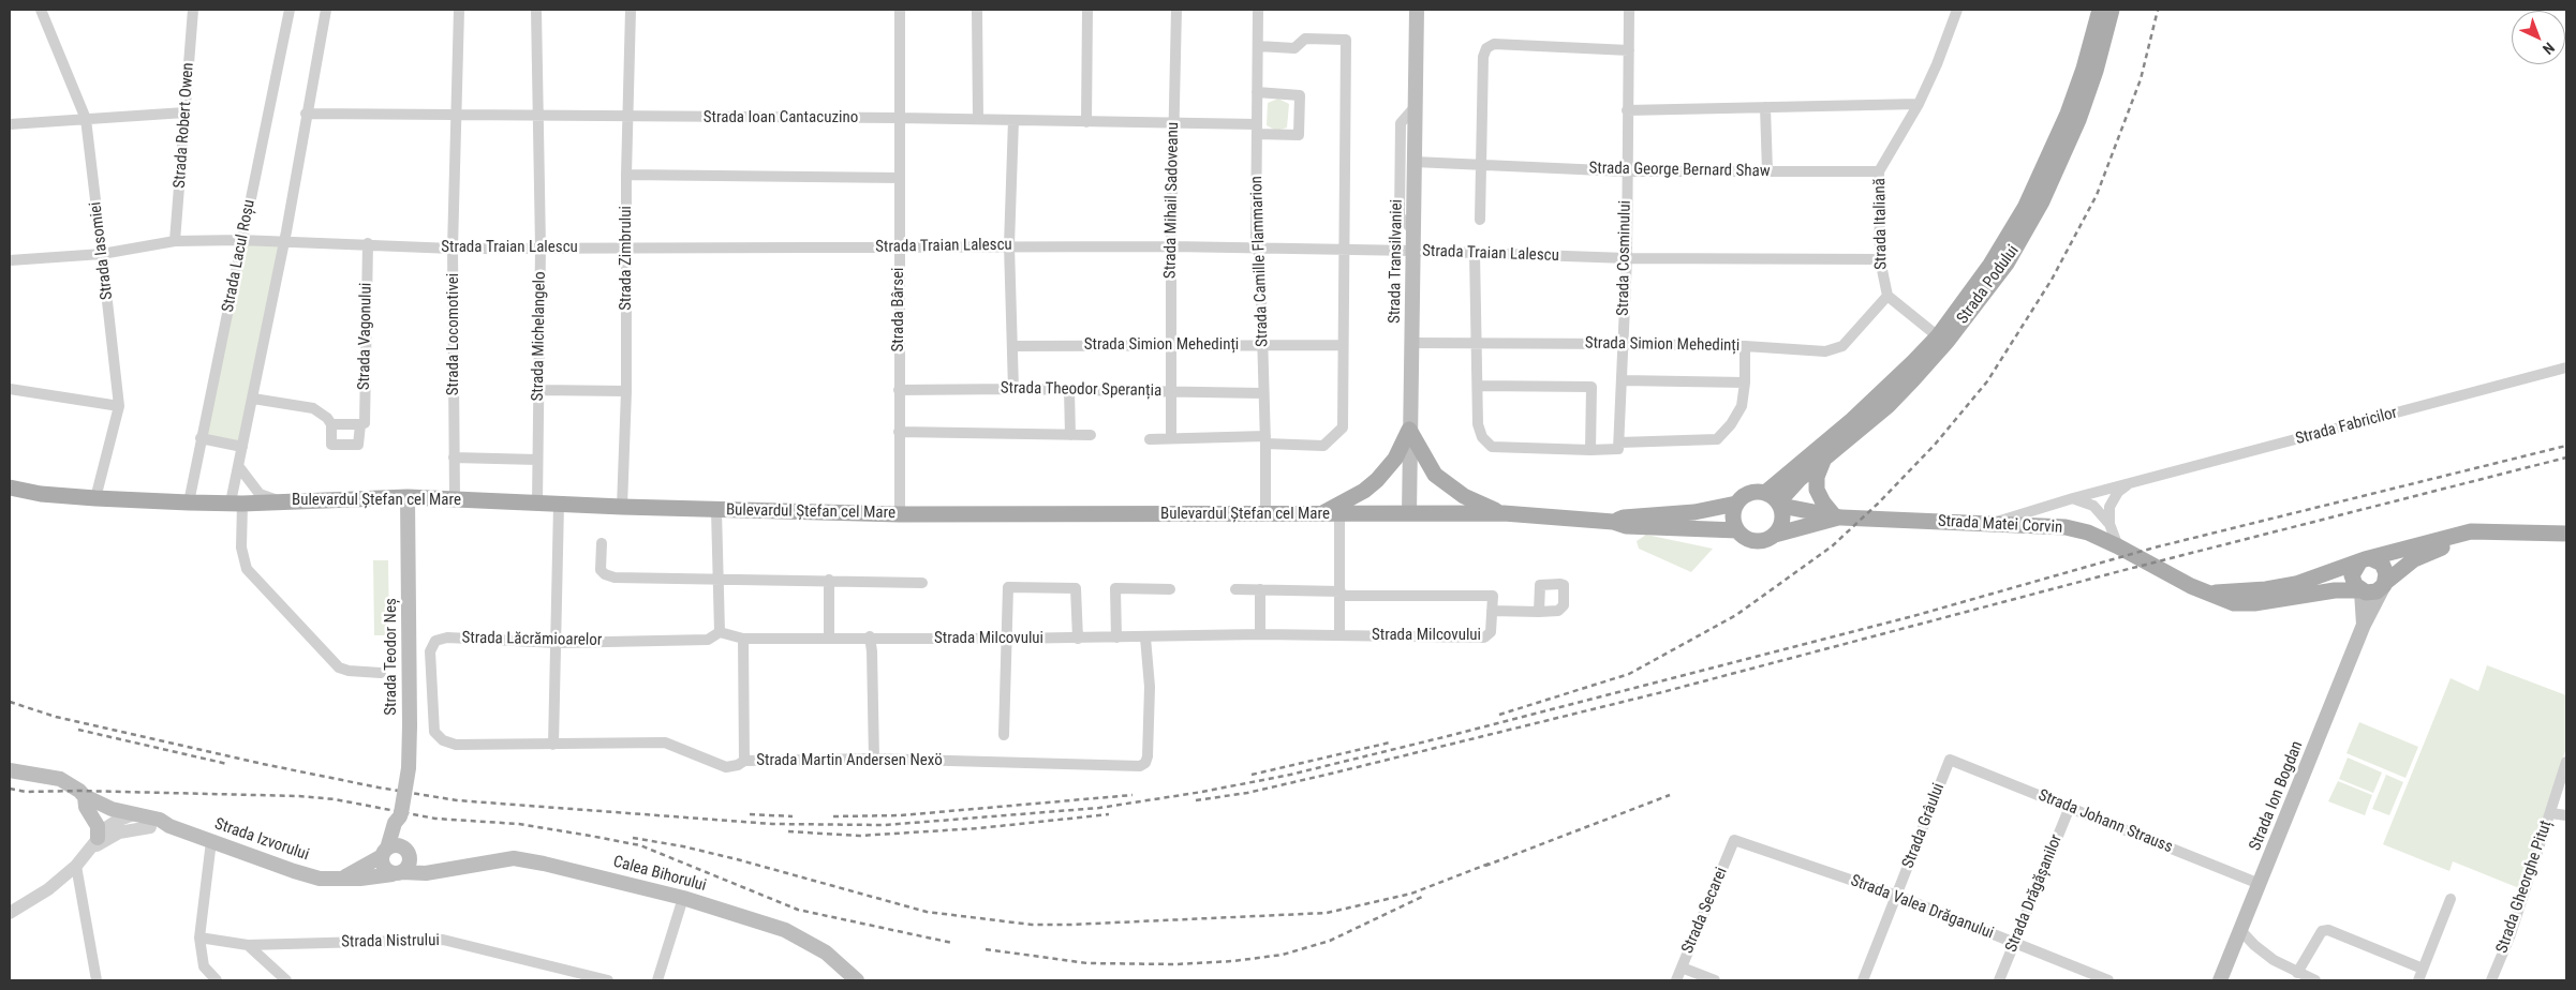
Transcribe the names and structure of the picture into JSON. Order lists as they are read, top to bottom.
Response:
{
  "streets": {
    "main road": [
      "Strada Transilvaniei",
      "Strada Podului",
      "Bulevardul Ștefan cel Mare",
      "Strada Matei Corvin",
      "Strada Teodor Neș",
      "Strada Ion Bogdan",
      "Strada Izvorului",
      "Calea Bihorului"
    ],
    "street": [
      "Strada Ioan Cantacuzino",
      "Strada Robert Owen",
      "Strada George Bernard Shaw",
      "Strada Mihail Sadoveanu",
      "Strada Italiană",
      "Strada Traian Lalescu",
      "Strada Iasomiei",
      "Strada Lacul Roșu",
      "Strada Zimbrului",
      "Strada Cosminului",
      "Strada Camille Flammarion",
      "Strada Bârsei",
      "Strada Locomotivei",
      "Strada Vagonului",
      "Strada Michelangelo",
      "Strada Simion Mehedinți",
      "Strada Theodor Speranția",
      "Strada Fabricilor",
      "Strada Milcovului",
      "Strada Lăcrămioarelor",
      "Strada Martin Andersen Nexö",
      "Strada Johann Strauss",
      "Strada Grâului",
      "Strada Gheorghe Pituț",
      "Strada Drăgășanilor",
      "Strada Valea Drăganului",
      "Strada Secarei",
      "Strada Nistrului"
    ]
  },
  "crossings": [
    ["Strada Ioan Cantacuzino", "Strada Mihail Sadoveanu"],
    ["Strada Ioan Cantacuzino", "Strada Zimbrului"],
    ["Strada Ioan Cantacuzino", "Strada Camille Flammarion"],
    ["Strada Ioan Cantacuzino", "Strada Bârsei"],
    ["Strada Ioan Cantacuzino", "Strada Locomotivei"],
    ["Strada Ioan Cantacuzino", "Strada Michelangelo"],
    ["Strada Robert Owen", "Strada Traian Lalescu"],
    ["Strada George Bernard Shaw", "Strada Italiană"],
    ["Strada George Bernard Shaw", "Strada Cosminului"],
    ["Strada George Bernard Shaw", "Strada Transilvaniei"],
    ["Strada Mihail Sadoveanu", "Strada Traian Lalescu"],
    ["Strada Mihail Sadoveanu", "Strada Simion Mehedinți"],
    ["Strada Mihail Sadoveanu", "Strada Theodor Speranția"],
    ["Strada Italiană", "Strada Traian Lalescu"],
    ["Strada Italiană", "Strada Simion Mehedinți"],
    ["Strada Traian Lalescu", "Strada Iasomiei"],
    ["Strada Traian Lalescu", "Strada Lacul Roșu"],
    ["Strada Traian Lalescu", "Strada Zimbrului"],
    ["Strada Traian Lalescu", "Strada Cosminului"],
    ["Strada Traian Lalescu", "Strada Camille Flammarion"],
    ["Strada Traian Lalescu", "Strada Transilvaniei"],
    ["Strada Traian Lalescu", "Strada Bârsei"],
    ["Strada Traian Lalescu", "Strada Locomotivei"],
    ["Strada Traian Lalescu", "Strada Vagonului"],
    ["Strada Traian Lalescu", "Strada Michelangelo"],
    ["Strada Iasomiei", "Bulevardul Ștefan cel Mare"],
    ["Strada Lacul Roșu", "Bulevardul Ștefan cel Mare"],
    ["Strada Zimbrului", "Bulevardul Ștefan cel Mare"],
    ["Strada Cosminului", "Strada Simion Mehedinți"],
    ["Strada Camille Flammarion", "Strada Simion Mehedinți"],
    ["Strada Camille Flammarion", "Strada Theodor Speranția"],
    ["Strada Camille Flammarion", "Bulevardul Ștefan cel Mare"],
    ["Strada Transilvaniei", "Strada Simion Mehedinți"],
    ["Strada Transilvaniei", "Bulevardul Ștefan cel Mare"],
    ["Strada Podului", "Bulevardul Ștefan cel Mare"],
    ["Strada Bârsei", "Strada Theodor Speranția"],
    ["Strada Bârsei", "Bulevardul Ștefan cel Mare"],
    ["Strada Locomotivei", "Bulevardul Ștefan cel Mare"],
    ["Strada Michelangelo", "Bulevardul Ștefan cel Mare"],
    ["Strada Fabricilor", "Strada Matei Corvin"],
    ["Bulevardul Ștefan cel Mare", "Strada Teodor Neș"],
    ["Strada Matei Corvin", "Strada Ion Bogdan"],
    ["Strada Milcovului", "Strada Lăcrămioarelor"],
    ["Strada Milcovului", "Strada Martin Andersen Nexö"],
    ["Strada Lăcrămioarelor", "Strada Martin Andersen Nexö"],
    ["Strada Teodor Neș", "Strada Izvorului"],
    ["Strada Teodor Neș", "Calea Bihorului"],
    ["Strada Ion Bogdan", "Strada Johann Strauss"],
    ["Strada Johann Strauss", "Strada Grâului"],
    ["Strada Johann Strauss", "Strada Drăgășanilor"],
    ["Strada Grâului", "Strada Valea Drăganului"],
    ["Strada Izvorului", "Calea Bihorului"],
    ["Strada Drăgășanilor", "Strada Valea Drăganului"],
    ["Strada Valea Drăganului", "Strada Secarei"]
  ],
  "north": "bottom right"
}
